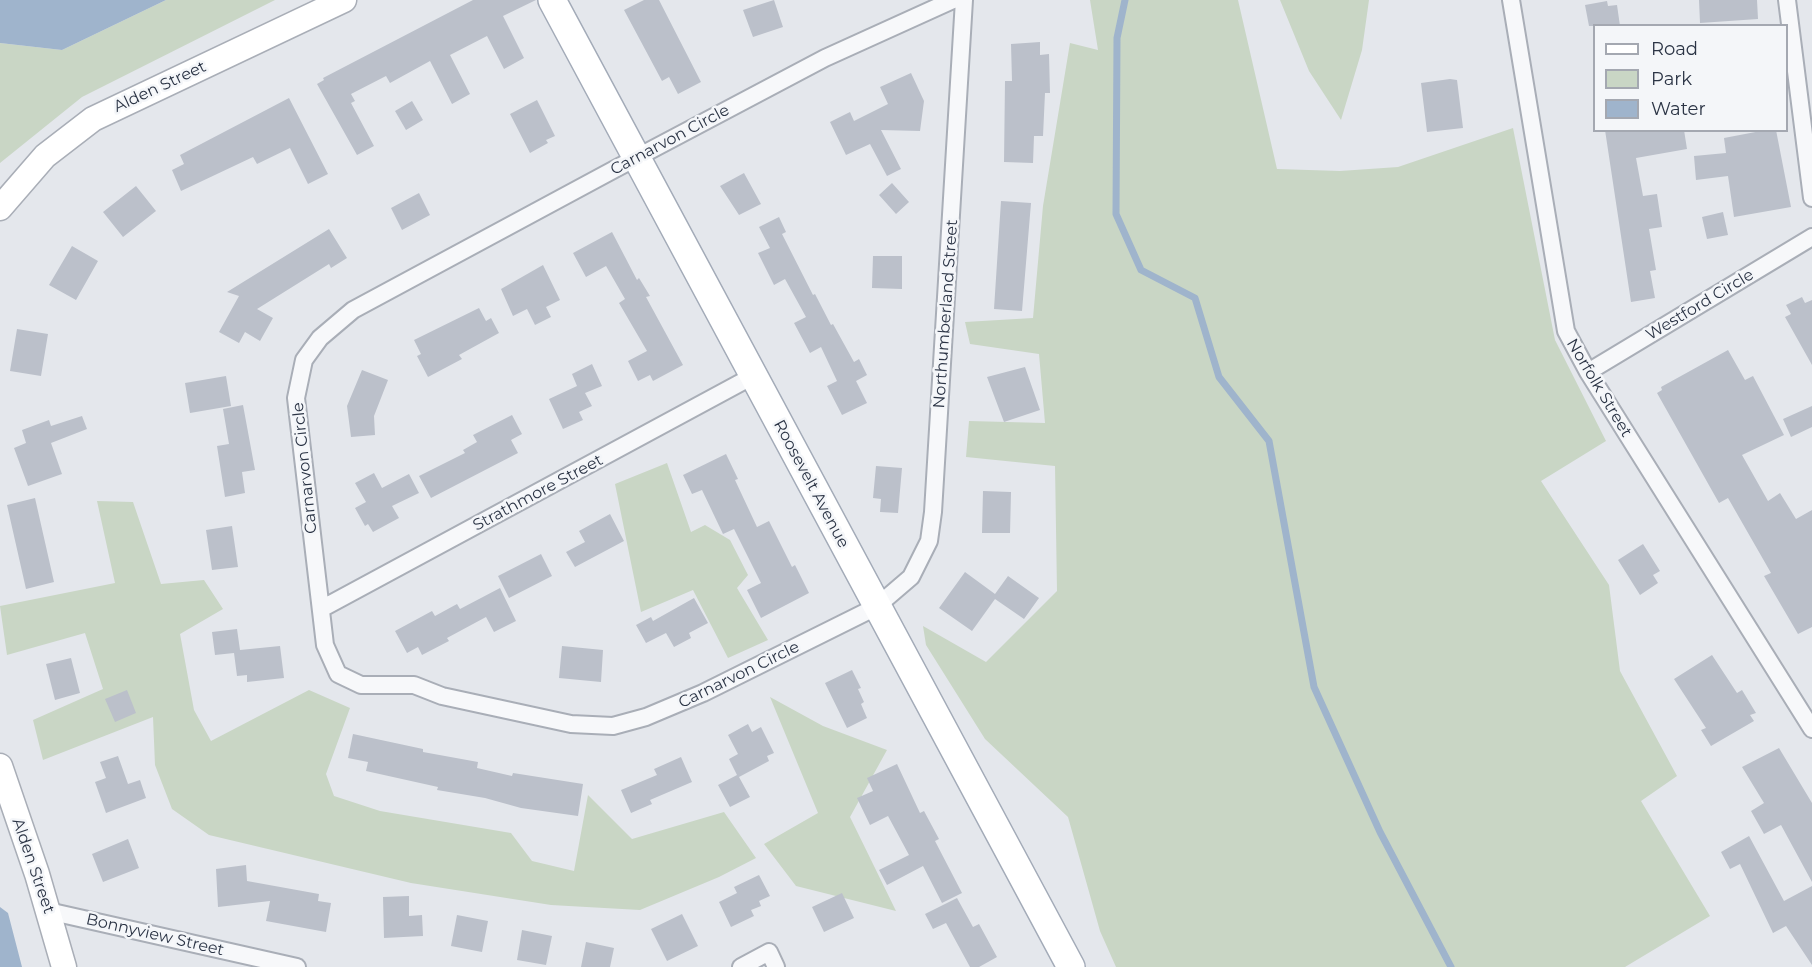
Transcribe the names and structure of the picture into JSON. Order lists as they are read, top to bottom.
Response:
{
  "streets": {
    "main road": ["Roosevelt Avenue"],
    "street": [
      "Alden Street",
      "Carnarvon Circle",
      "Westford Circle",
      "Northumberland Street",
      "Norfolk Street",
      "Strathmore Street",
      "Bonnyview Street"
    ]
  },
  "crossings": [
    ["Alden Street", "Bonnyview Street"],
    ["Carnarvon Circle", "Northumberland Street"],
    ["Carnarvon Circle", "Roosevelt Avenue"],
    ["Carnarvon Circle", "Strathmore Street"],
    ["Westford Circle", "Norfolk Street"],
    ["Northumberland Street", "Roosevelt Avenue"],
    ["Roosevelt Avenue", "Strathmore Street"]
  ],
  "legend": ["Road", "Park", "Water"]
}
